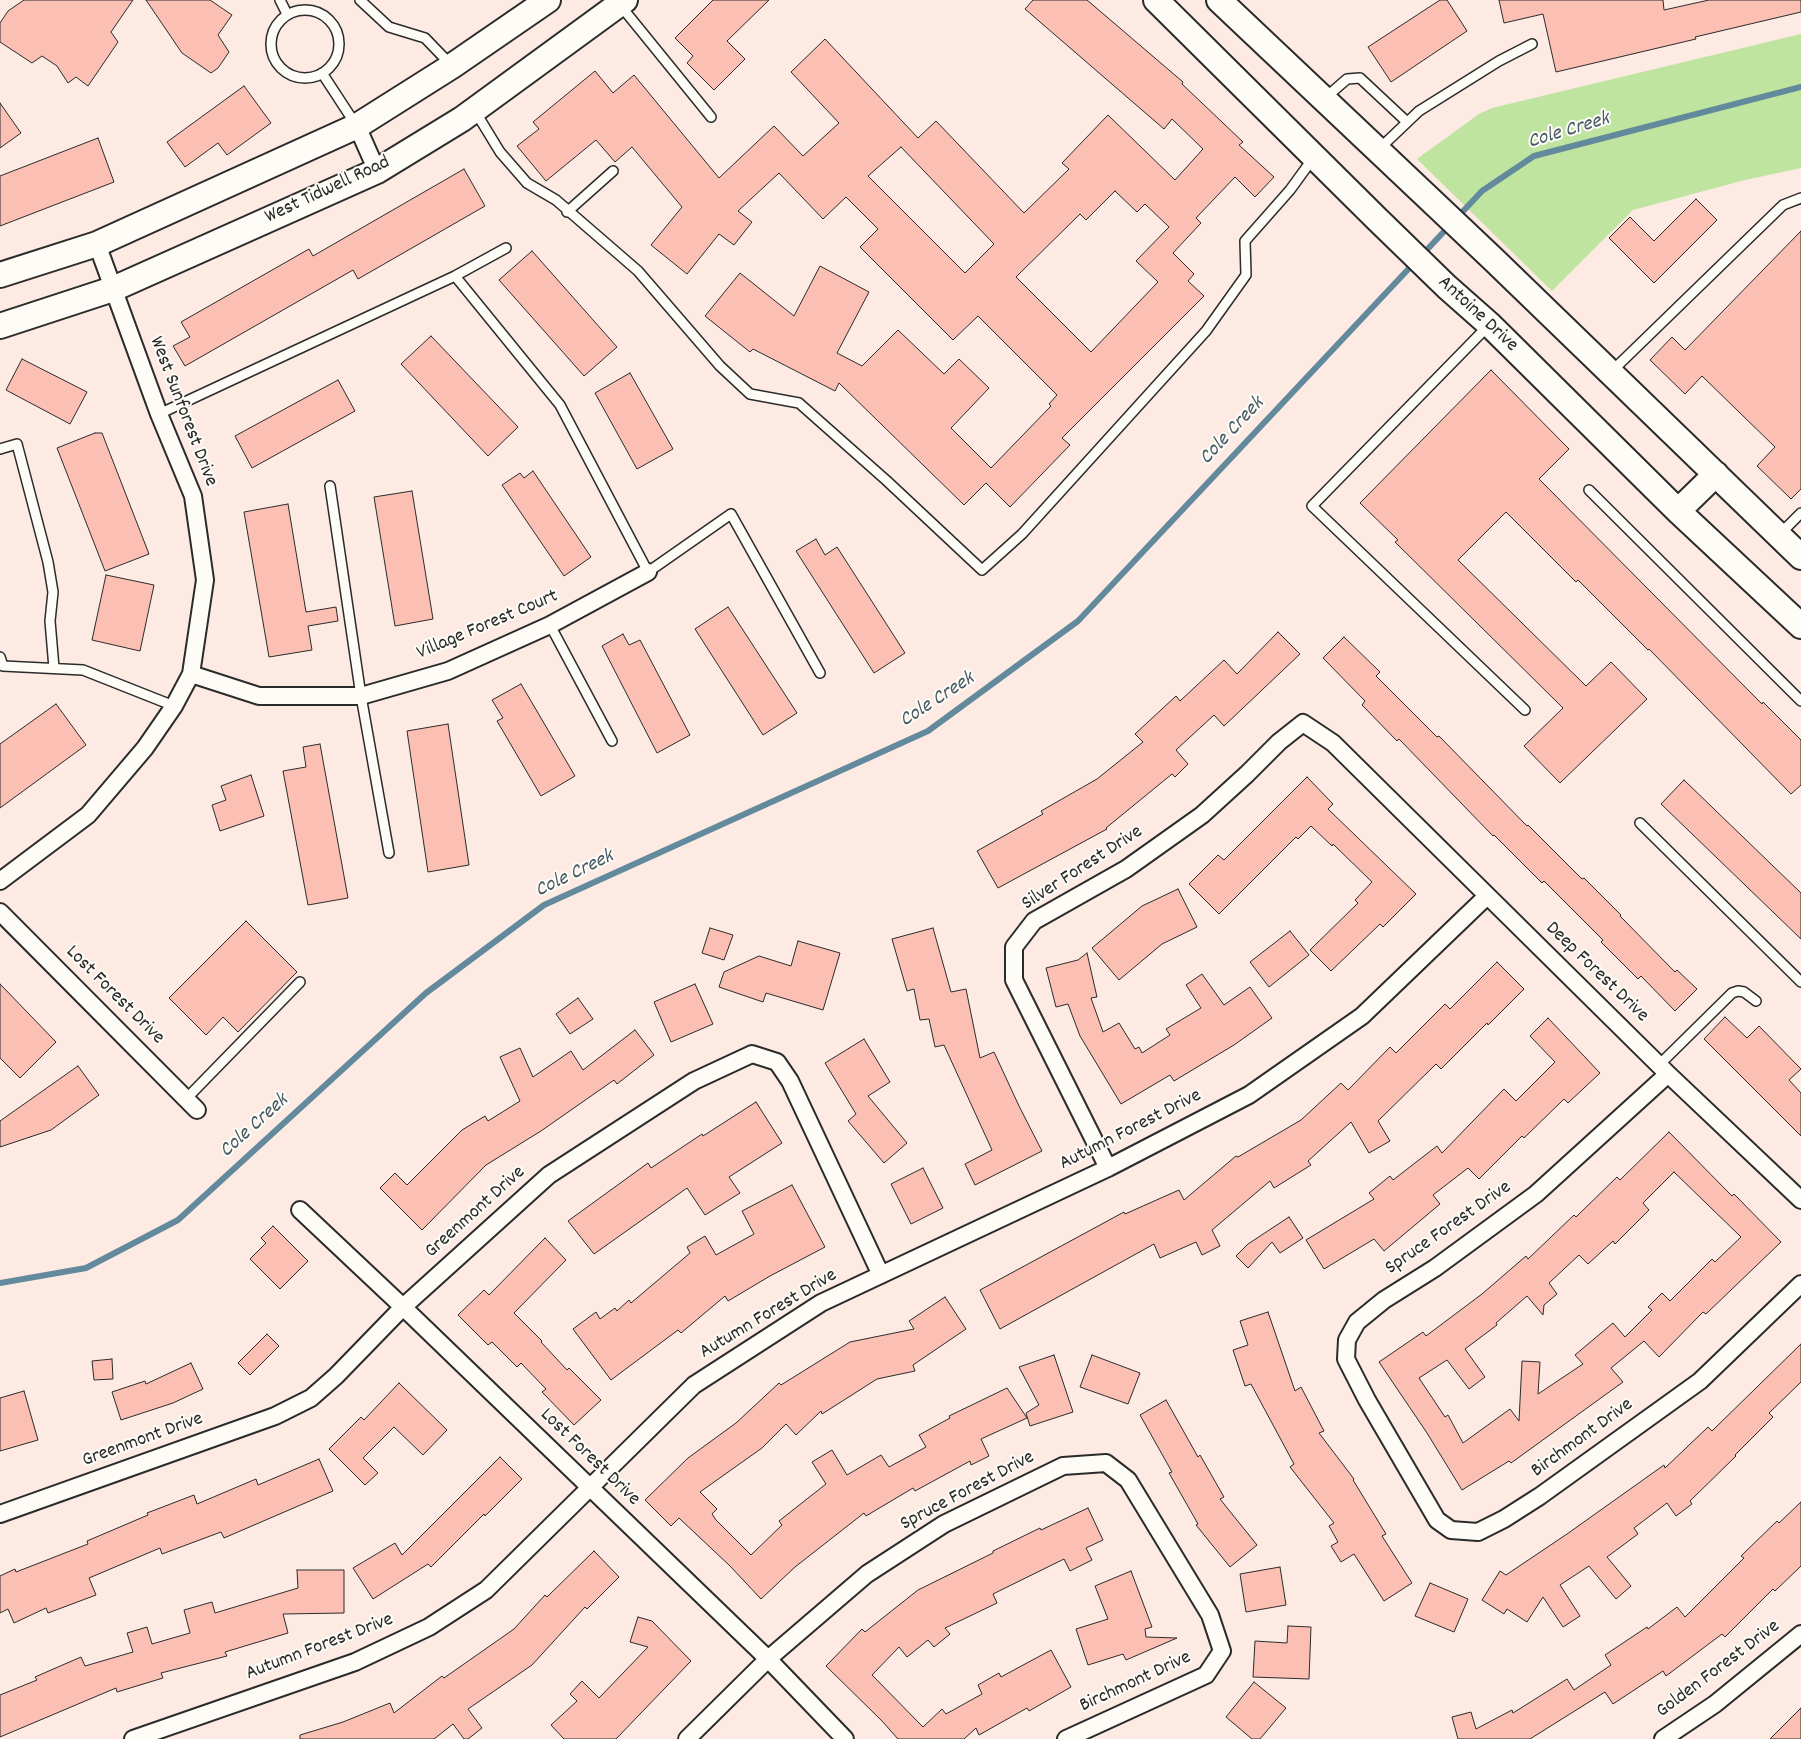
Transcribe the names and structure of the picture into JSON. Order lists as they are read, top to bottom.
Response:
{
  "streets": {
    "main road": ["West Tidwell Road", "Antoine Drive"],
    "street": [
      "West Sunforest Drive",
      "Village Forest Court",
      "Silver Forest Drive",
      "Deep Forest Drive",
      "Lost Forest Drive",
      "Autumn Forest Drive",
      "Greenmont Drive",
      "Spruce Forest Drive",
      "Birchmont Drive",
      "Golden Forest Drive"
    ]
  },
  "crossings": [
    ["West Tidwell Road", "West Sunforest Drive"],
    ["West Sunforest Drive", "Village Forest Court"],
    ["Silver Forest Drive", "Deep Forest Drive"],
    ["Silver Forest Drive", "Autumn Forest Drive"],
    ["Deep Forest Drive", "Autumn Forest Drive"],
    ["Deep Forest Drive", "Spruce Forest Drive"],
    ["Lost Forest Drive", "Autumn Forest Drive"],
    ["Lost Forest Drive", "Greenmont Drive"],
    ["Lost Forest Drive", "Spruce Forest Drive"],
    ["Autumn Forest Drive", "Greenmont Drive"],
    ["Spruce Forest Drive", "Birchmont Drive"]
  ],
  "water": ["Cole Creek"]
}
